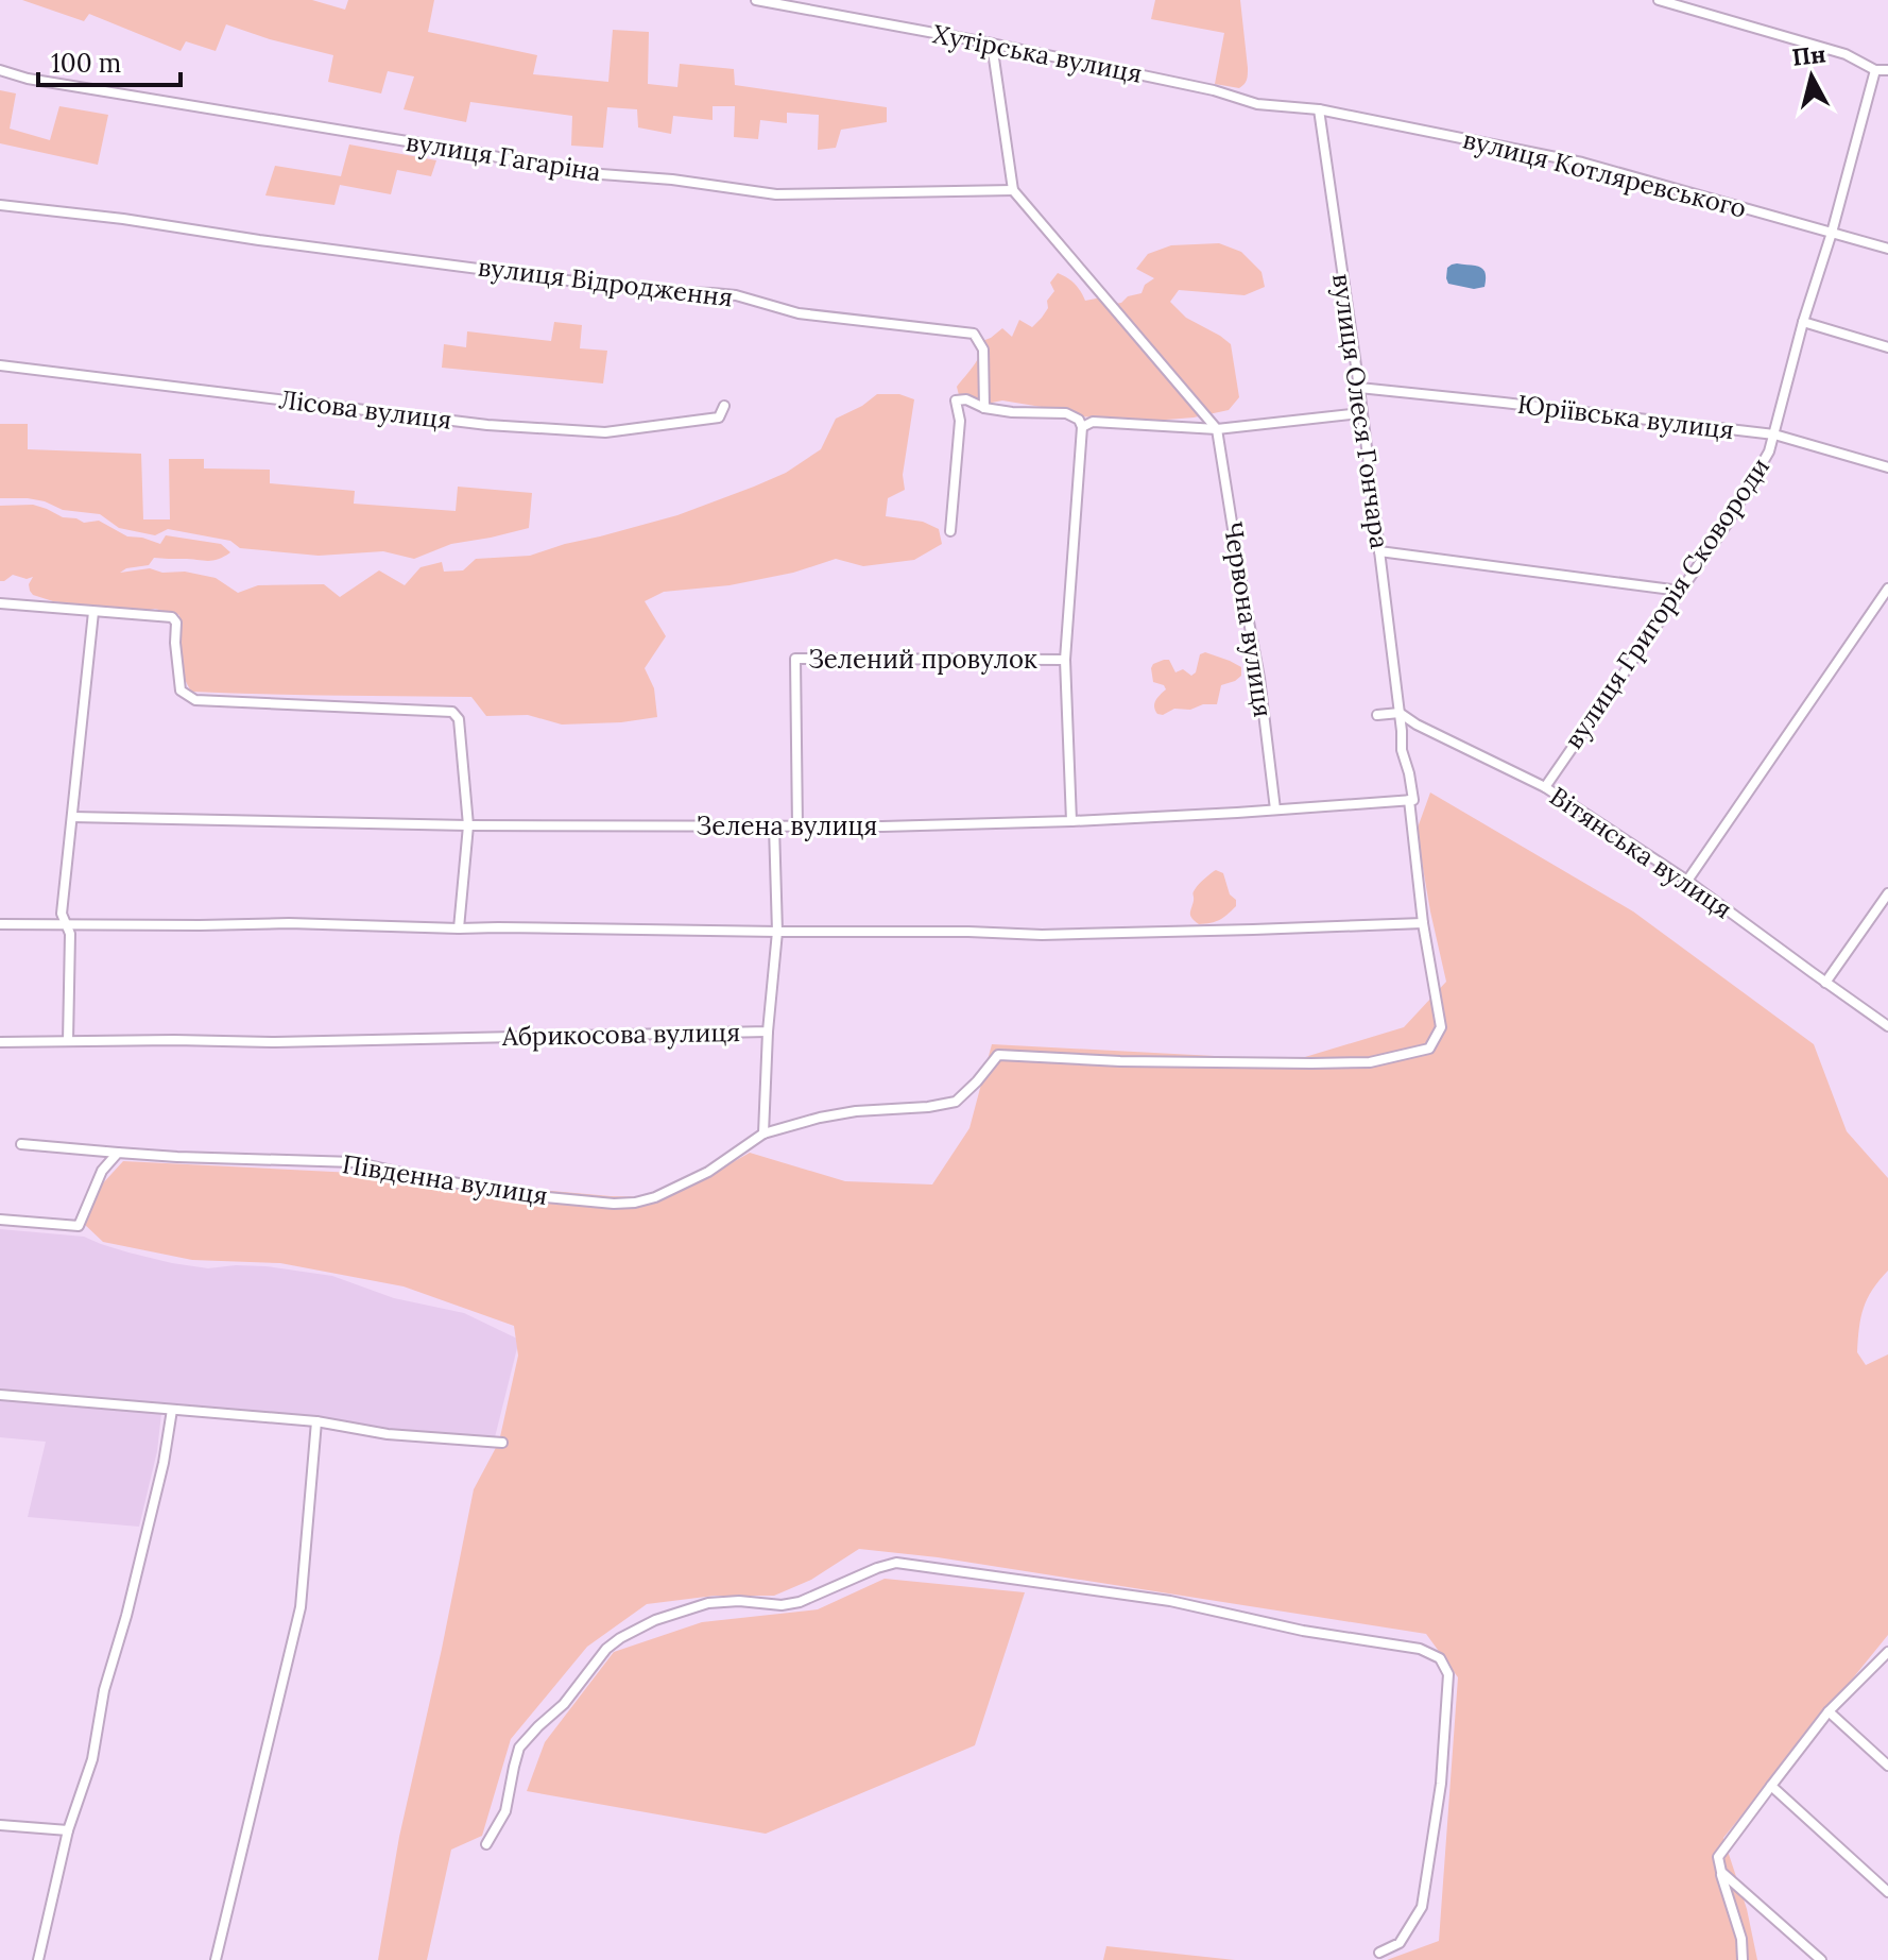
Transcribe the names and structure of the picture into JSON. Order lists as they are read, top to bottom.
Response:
{
  "streets": {
    "street": [
      "Хутірська вулиця",
      "вулиця Гагаріна",
      "вулиця Котляревського",
      "вулиця Відродження",
      "Лісова вулиця",
      "вулиця Олеся Гончара",
      "Юріївська вулиця",
      "вулиця Григорія Сковороди",
      "Червона вулиця",
      "Зелений провулок",
      "Зелена вулиця",
      "Вітянська вулиця",
      "Абрикосова вулиця",
      "Південна вулиця"
    ]
  },
  "crossings": [
    ["Хутірська вулиця", "вулиця Котляревського"],
    ["Хутірська вулиця", "вулиця Олеся Гончара"],
    ["вулиця Котляревського", "вулиця Олеся Гончара"],
    ["вулиця Котляревського", "вулиця Григорія Сковороди"],
    ["вулиця Олеся Гончара", "Юріївська вулиця"],
    ["вулиця Олеся Гончара", "Вітянська вулиця"],
    ["Юріївська вулиця", "вулиця Григорія Сковороди"],
    ["вулиця Григорія Сковороди", "Вітянська вулиця"],
    ["Червона вулиця", "Зелена вулиця"],
    ["Зелений провулок", "Зелена вулиця"],
    ["Зелена вулиця", "Абрикосова вулиця"]
  ],
  "scale_bar": "100 m",
  "north": "top"
}
